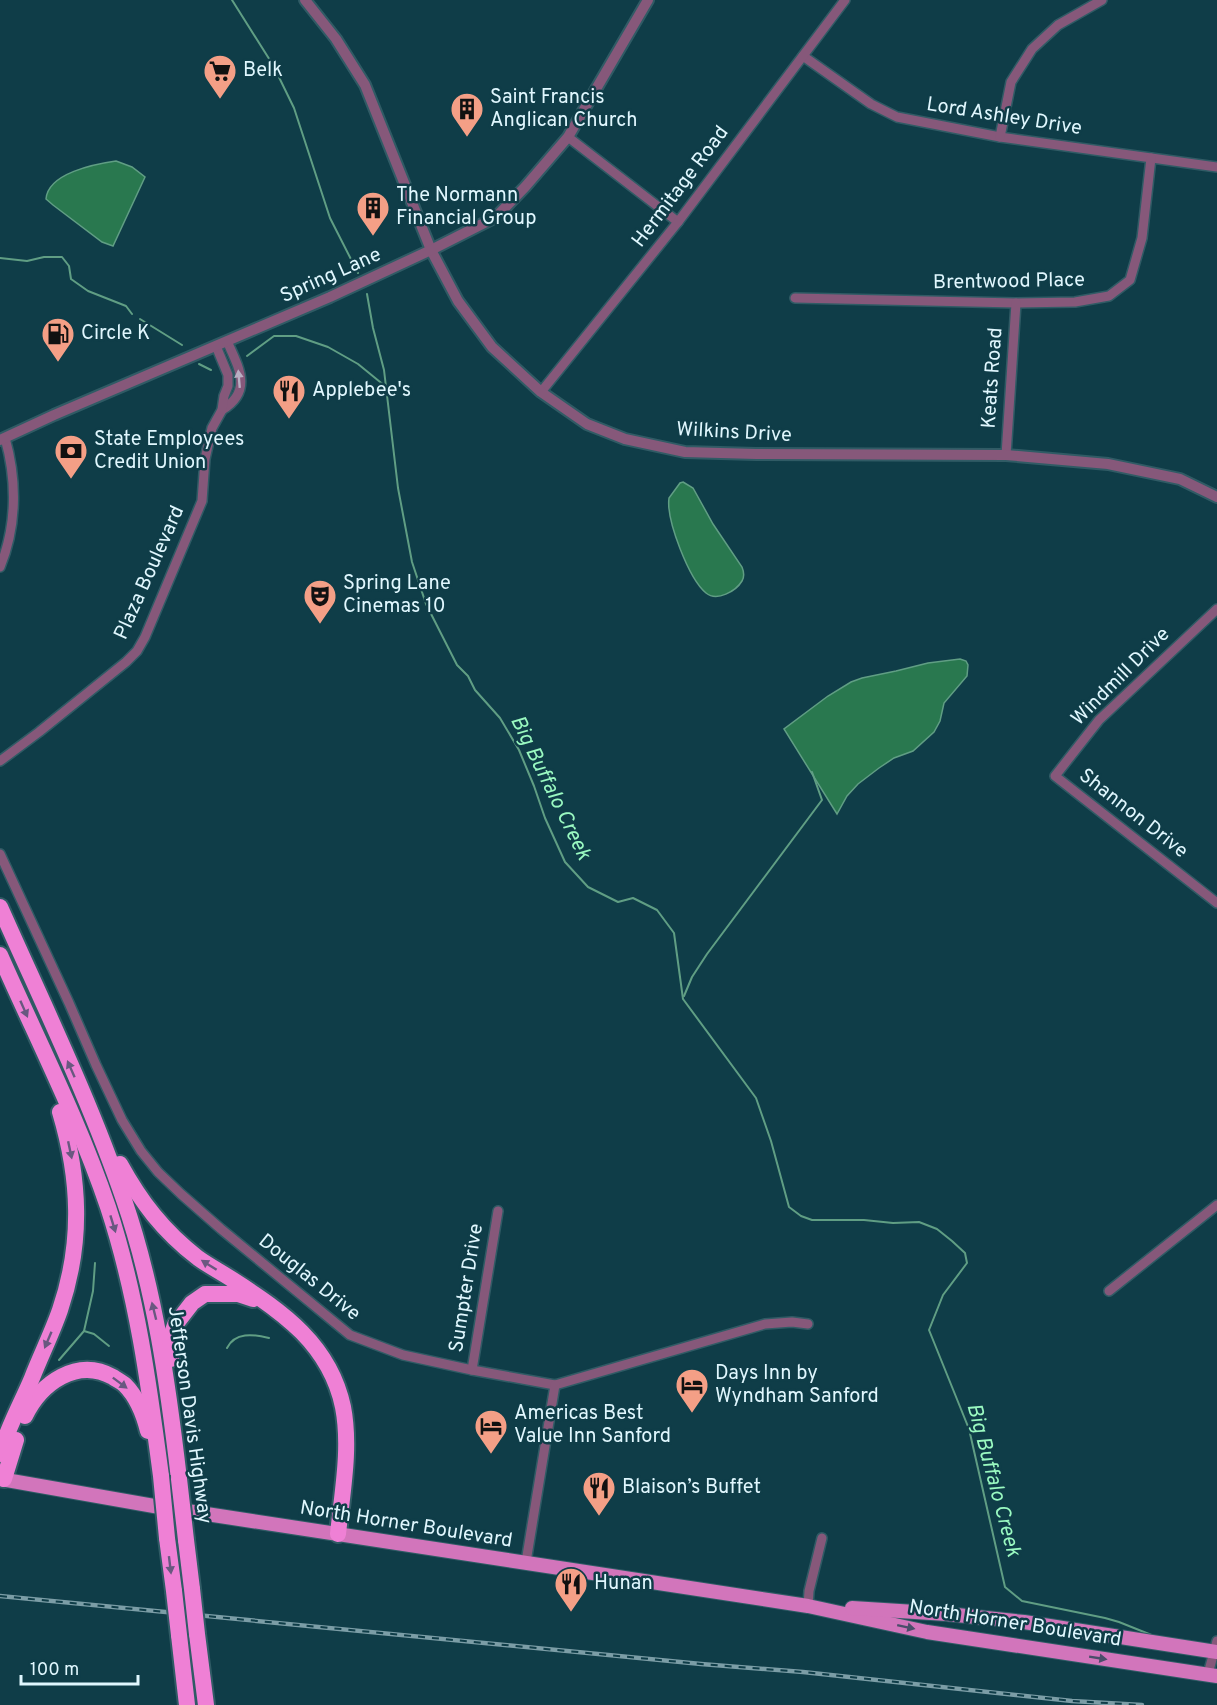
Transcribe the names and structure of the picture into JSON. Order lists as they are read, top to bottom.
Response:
{
  "streets": {
    "highway": ["Jefferson Davis Highway"],
    "main road": ["North Horner Boulevard"],
    "street": [
      "Lord Ashley Drive",
      "Hermitage Road",
      "Spring Lane",
      "Brentwood Place",
      "Keats Road",
      "Wilkins Drive",
      "Plaza Boulevard",
      "Windmill Drive",
      "Shannon Drive",
      "Douglas Drive",
      "Sumpter Drive"
    ]
  },
  "crossings": [
    ["Lord Ashley Drive", "Hermitage Road"],
    ["Lord Ashley Drive", "Brentwood Place"],
    ["Hermitage Road", "Wilkins Drive"],
    ["Spring Lane", "Wilkins Drive"],
    ["Spring Lane", "Plaza Boulevard"],
    ["Brentwood Place", "Keats Road"],
    ["Keats Road", "Wilkins Drive"],
    ["Windmill Drive", "Shannon Drive"],
    ["Douglas Drive", "Sumpter Drive"]
  ],
  "water": ["Big Buffalo Creek"],
  "places": {
    "supermarket": ["Belk"],
    "building": ["Saint Francis Anglican Church", "The Normann Financial Group"],
    "fuel station": ["Circle K"],
    "restaurant": ["Applebee's", "Blaison’s Buffet", "Hunan"],
    "bank": ["State Employees Credit Union"],
    "theatre": ["Spring Lane Cinemas 10"],
    "hotel": ["Days Inn by Wyndham Sanford", "Americas Best Value Inn Sanford"]
  },
  "scale_bar": "100 m"
}
